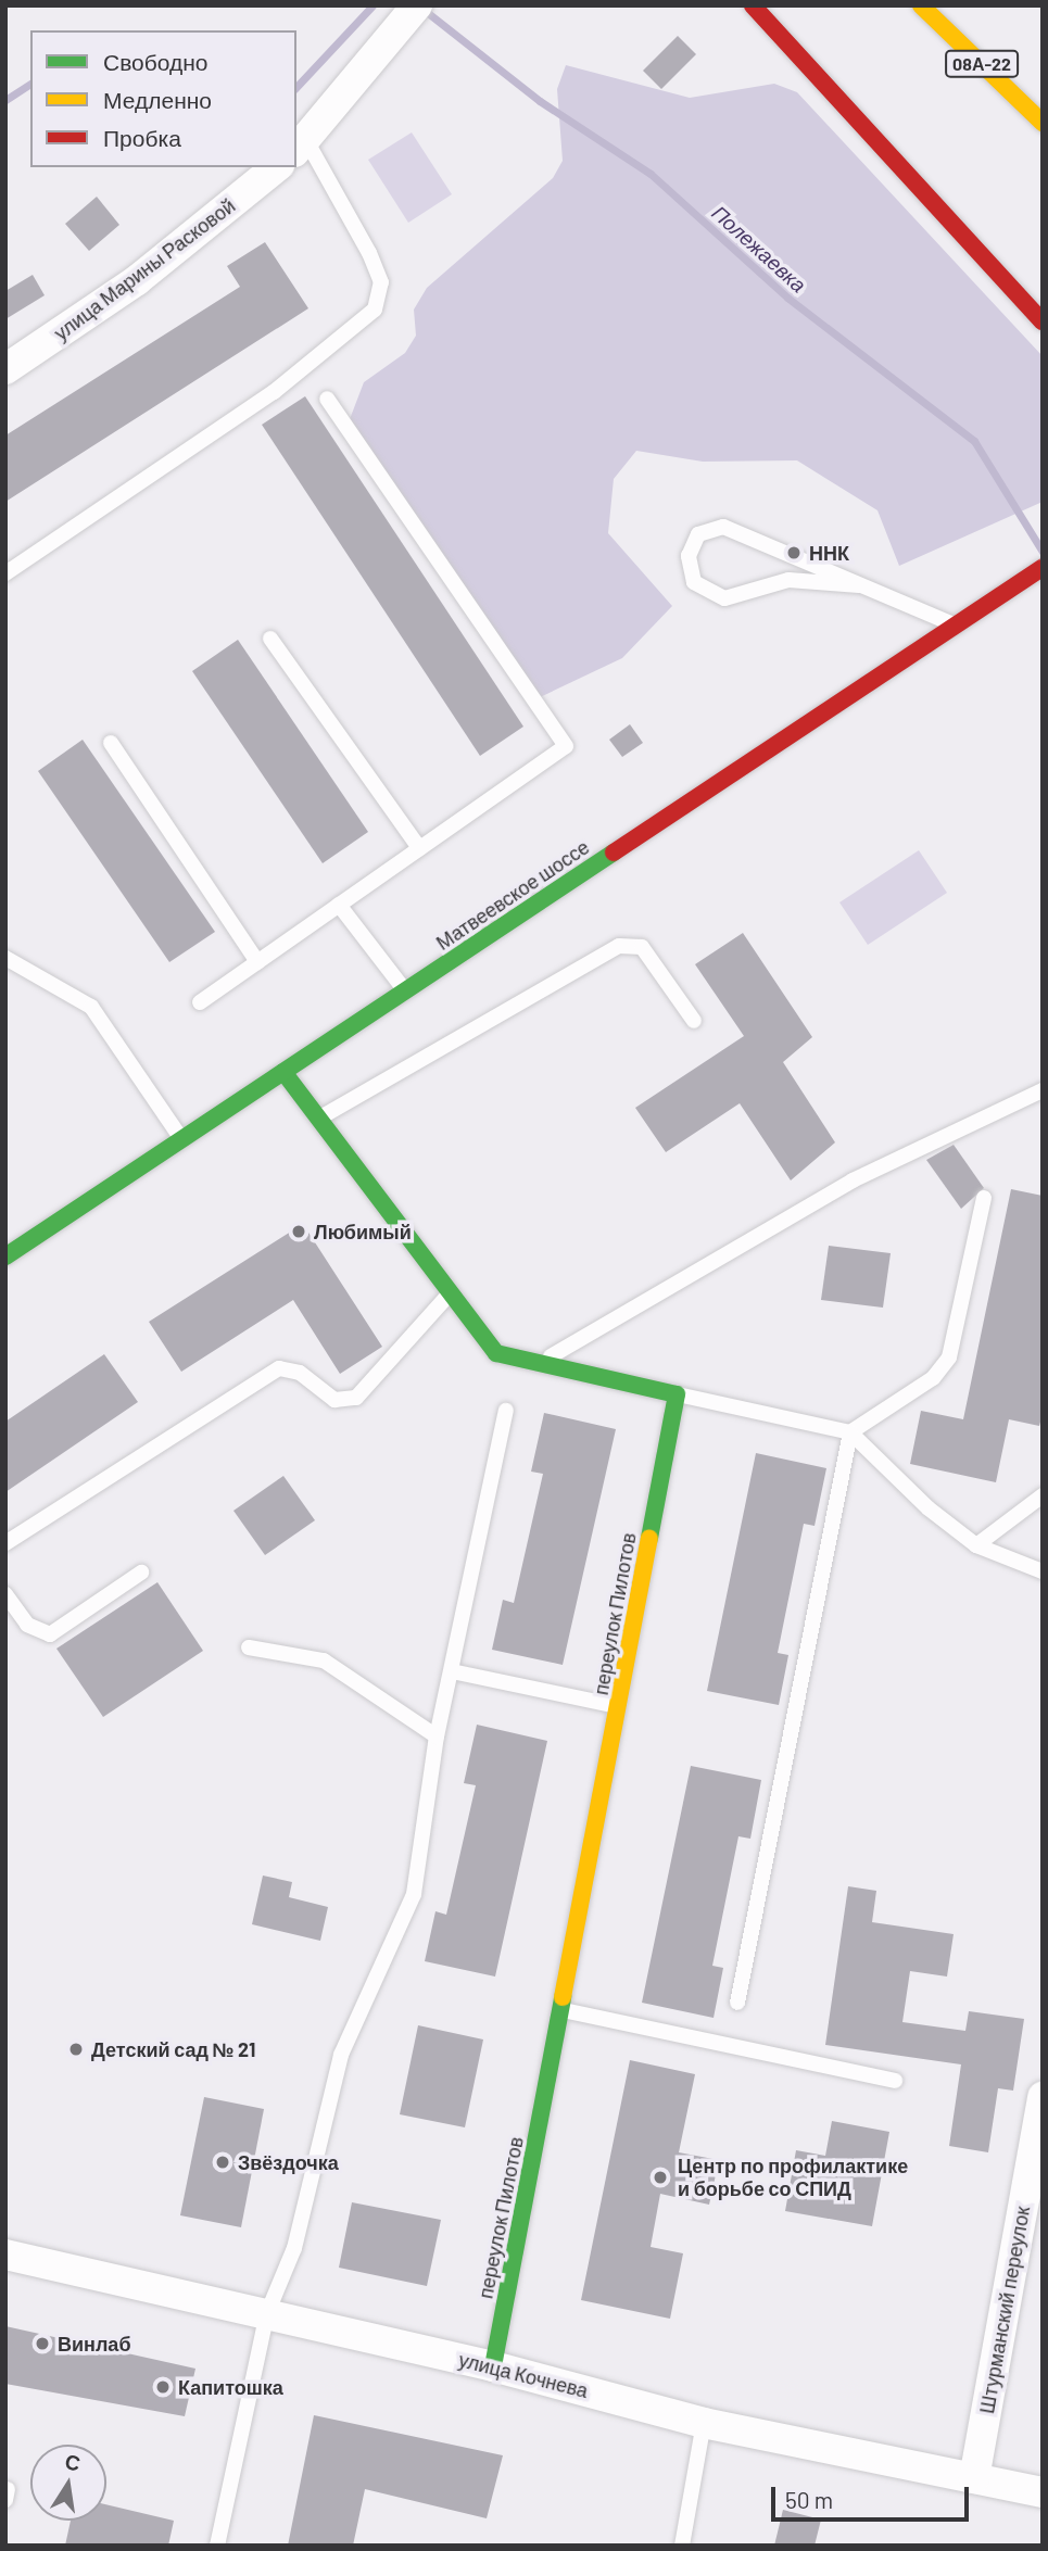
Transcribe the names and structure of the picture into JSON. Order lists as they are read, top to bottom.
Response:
{
  "streets": {
    "main road": ["08А-22", "Матвеевское шоссе", "переулок Пилотов"],
    "street": ["улица Марины Расковой", "Штурманский переулок", "улица Кочнева"]
  },
  "crossings": [
    ["переулок Пилотов", "улица Кочнева"],
    ["Штурманский переулок", "улица Кочнева"]
  ],
  "water": ["Полежаевка"],
  "places": [
    "ННК",
    "Любимый",
    "Детский сад № 21",
    "Звёздочка",
    "Центр по профилактике и борьбе со СПИД",
    "Винлаб",
    "Капитошка"
  ],
  "legend": ["Свободно", "Медленно", "Пробка"],
  "scale_bar": "50 m",
  "north": "top"
}
